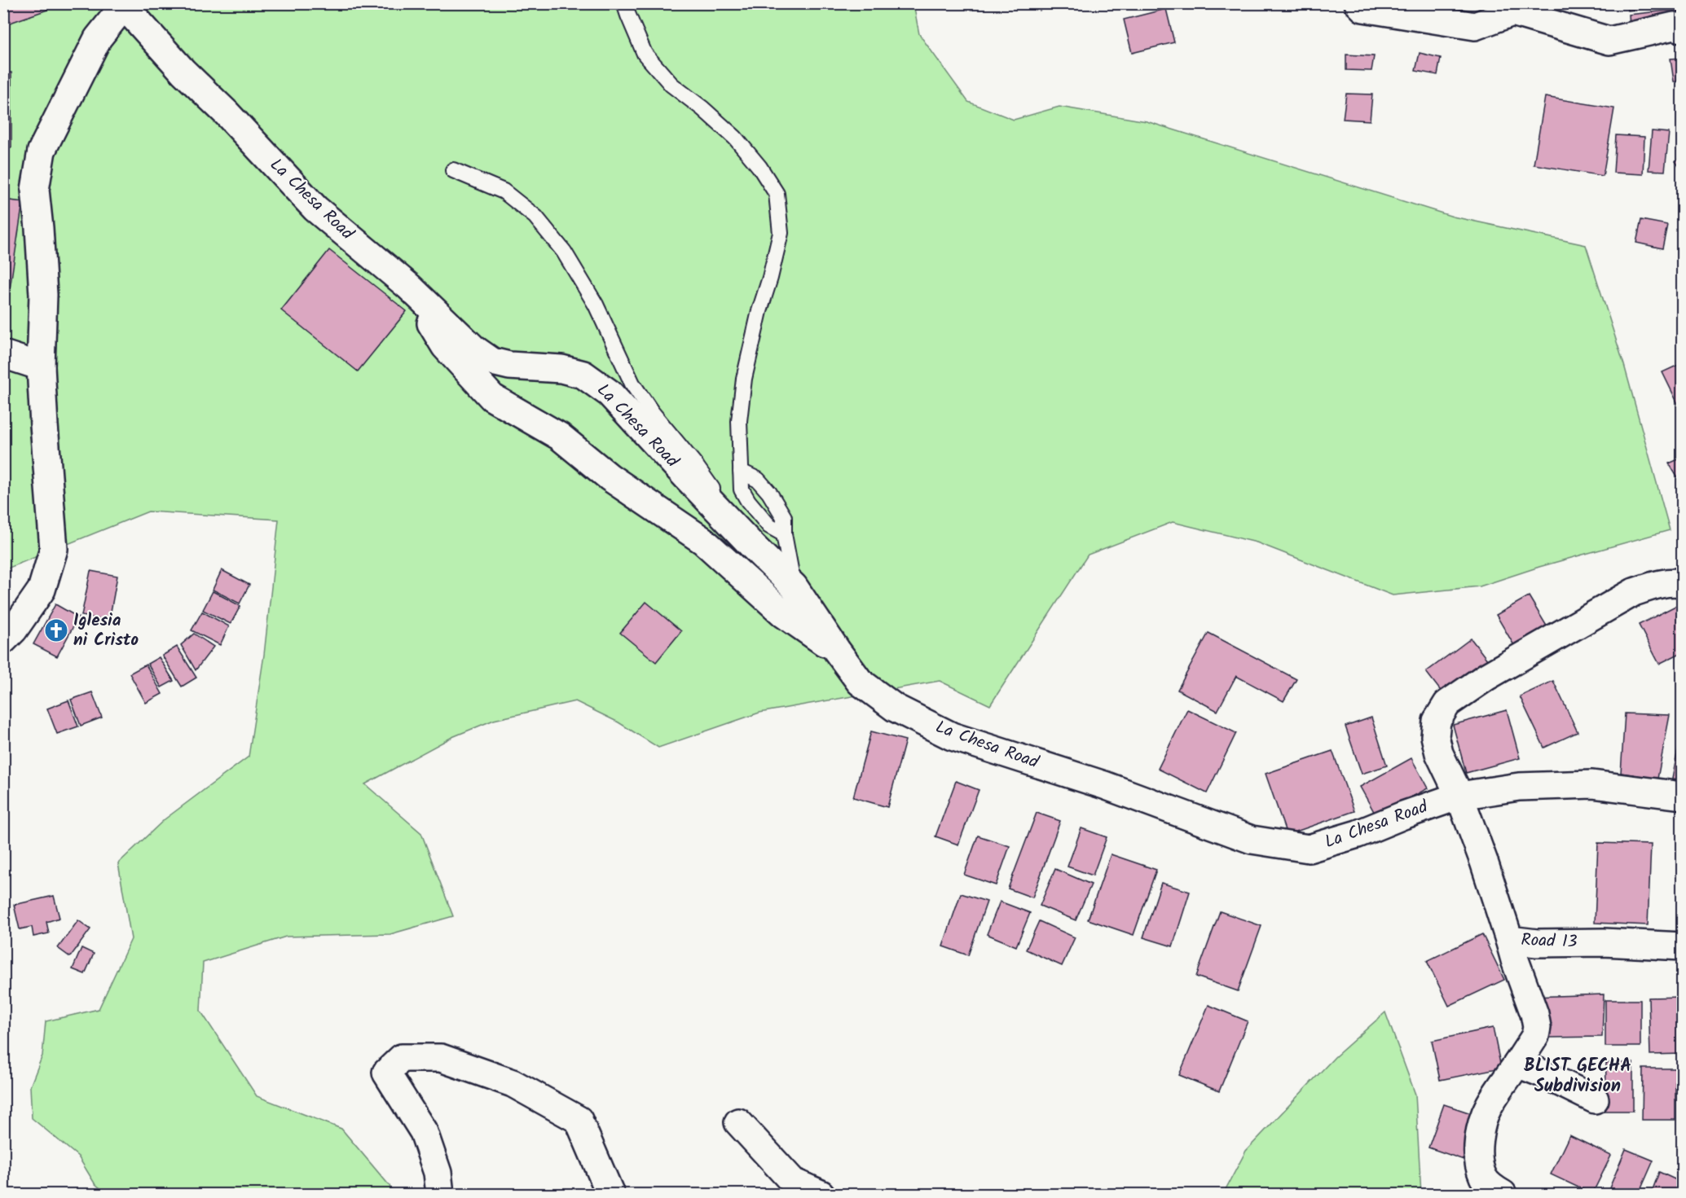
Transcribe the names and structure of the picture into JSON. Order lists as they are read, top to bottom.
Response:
{
  "streets": {
    "street": ["La Chesa Road", "Road 13"]
  },
  "crossings": [
    ["La Chesa Road", "Road 13"]
  ],
  "districts": ["BLIST GECHA Subdivision"],
  "places": {
    "church": ["Iglesia ni Cristo"]
  }
}
